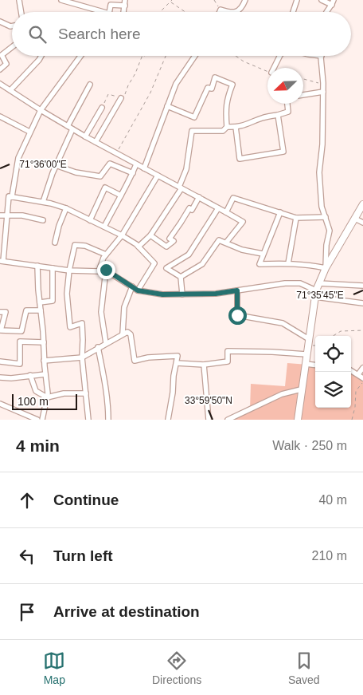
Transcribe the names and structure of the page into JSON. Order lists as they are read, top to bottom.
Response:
{
  "scale_bar": "100 m",
  "north": "bottom left",
  "page": {
    "search": "Search here",
    "scale": "100 m",
    "heading": ["4 min", "Walk · 250 m"],
    "list": [
      ["Continue", "40 m"],
      ["Turn left", "210 m"],
      "Arrive at destination"
    ],
    "nav": ["Map", "Directions", "Saved"]
  },
  "coordinates": ["71°36'00\"E", "71°35'45\"E", "33°59'50\"N"]
}
